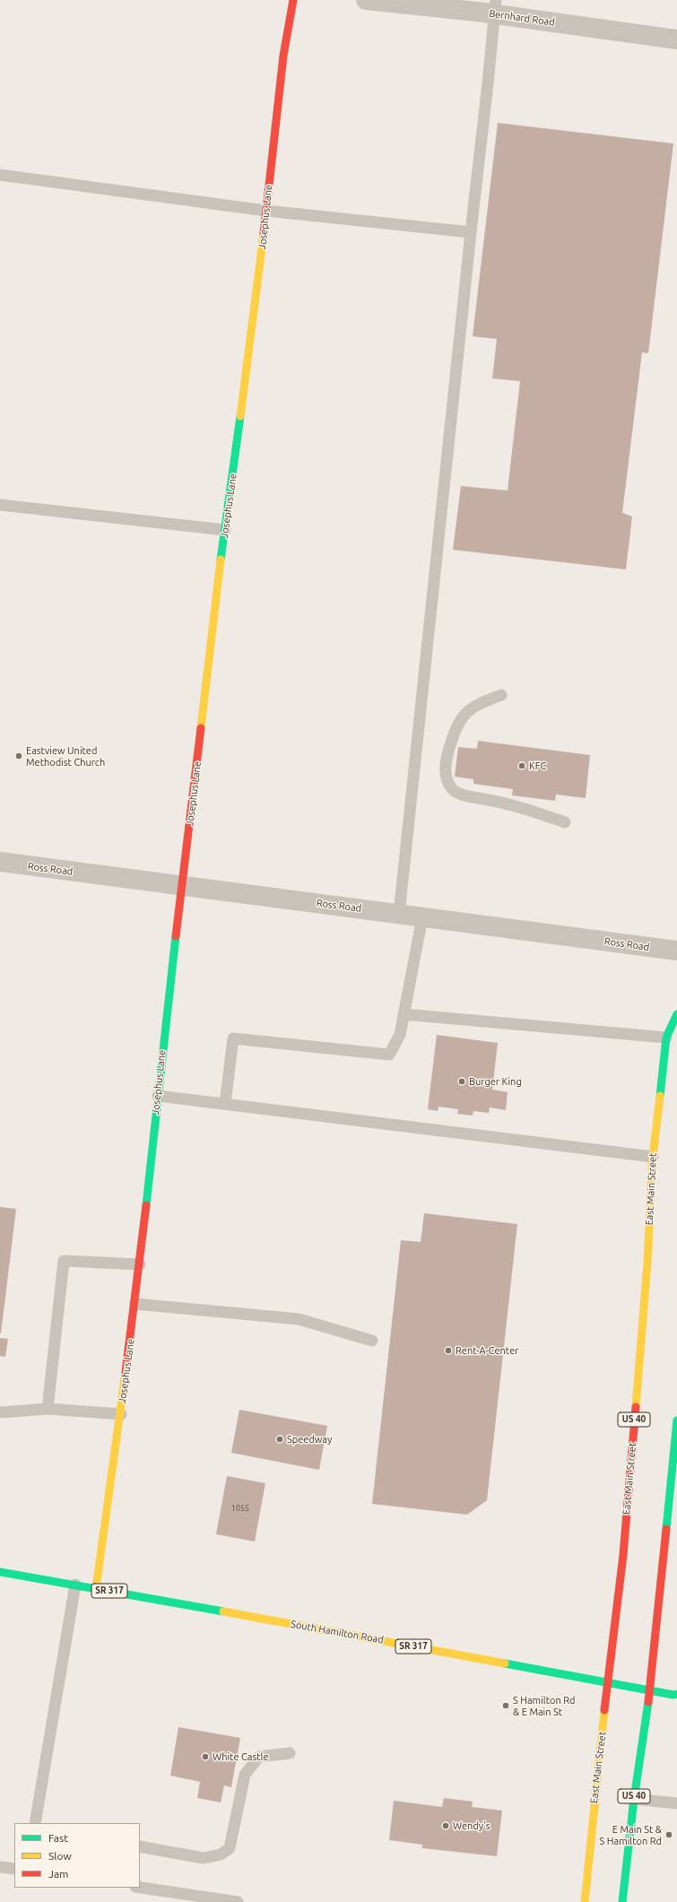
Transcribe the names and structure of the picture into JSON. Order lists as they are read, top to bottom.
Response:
{
  "streets": {
    "main road": [
      "Josephus Lane",
      "East Main Street",
      "US 40",
      "SR 317",
      "South Hamilton Road"
    ],
    "street": ["Bernhard Road", "Ross Road"]
  },
  "crossings": [
    ["Josephus Lane", "Ross Road"],
    ["Josephus Lane", "South Hamilton Road"],
    ["East Main Street", "South Hamilton Road"],
    ["US 40", "South Hamilton Road"]
  ],
  "places": [
    "Eastview United Methodist Church",
    "KFC",
    "Burger King",
    "Rent-A-Center",
    "Speedway",
    "S Hamilton Rd & E Main St",
    "White Castle",
    "Wendy's",
    "E Main St & S Hamilton Rd"
  ],
  "house_numbers": ["1055"],
  "legend": ["Fast", "Slow", "Jam"]
}
